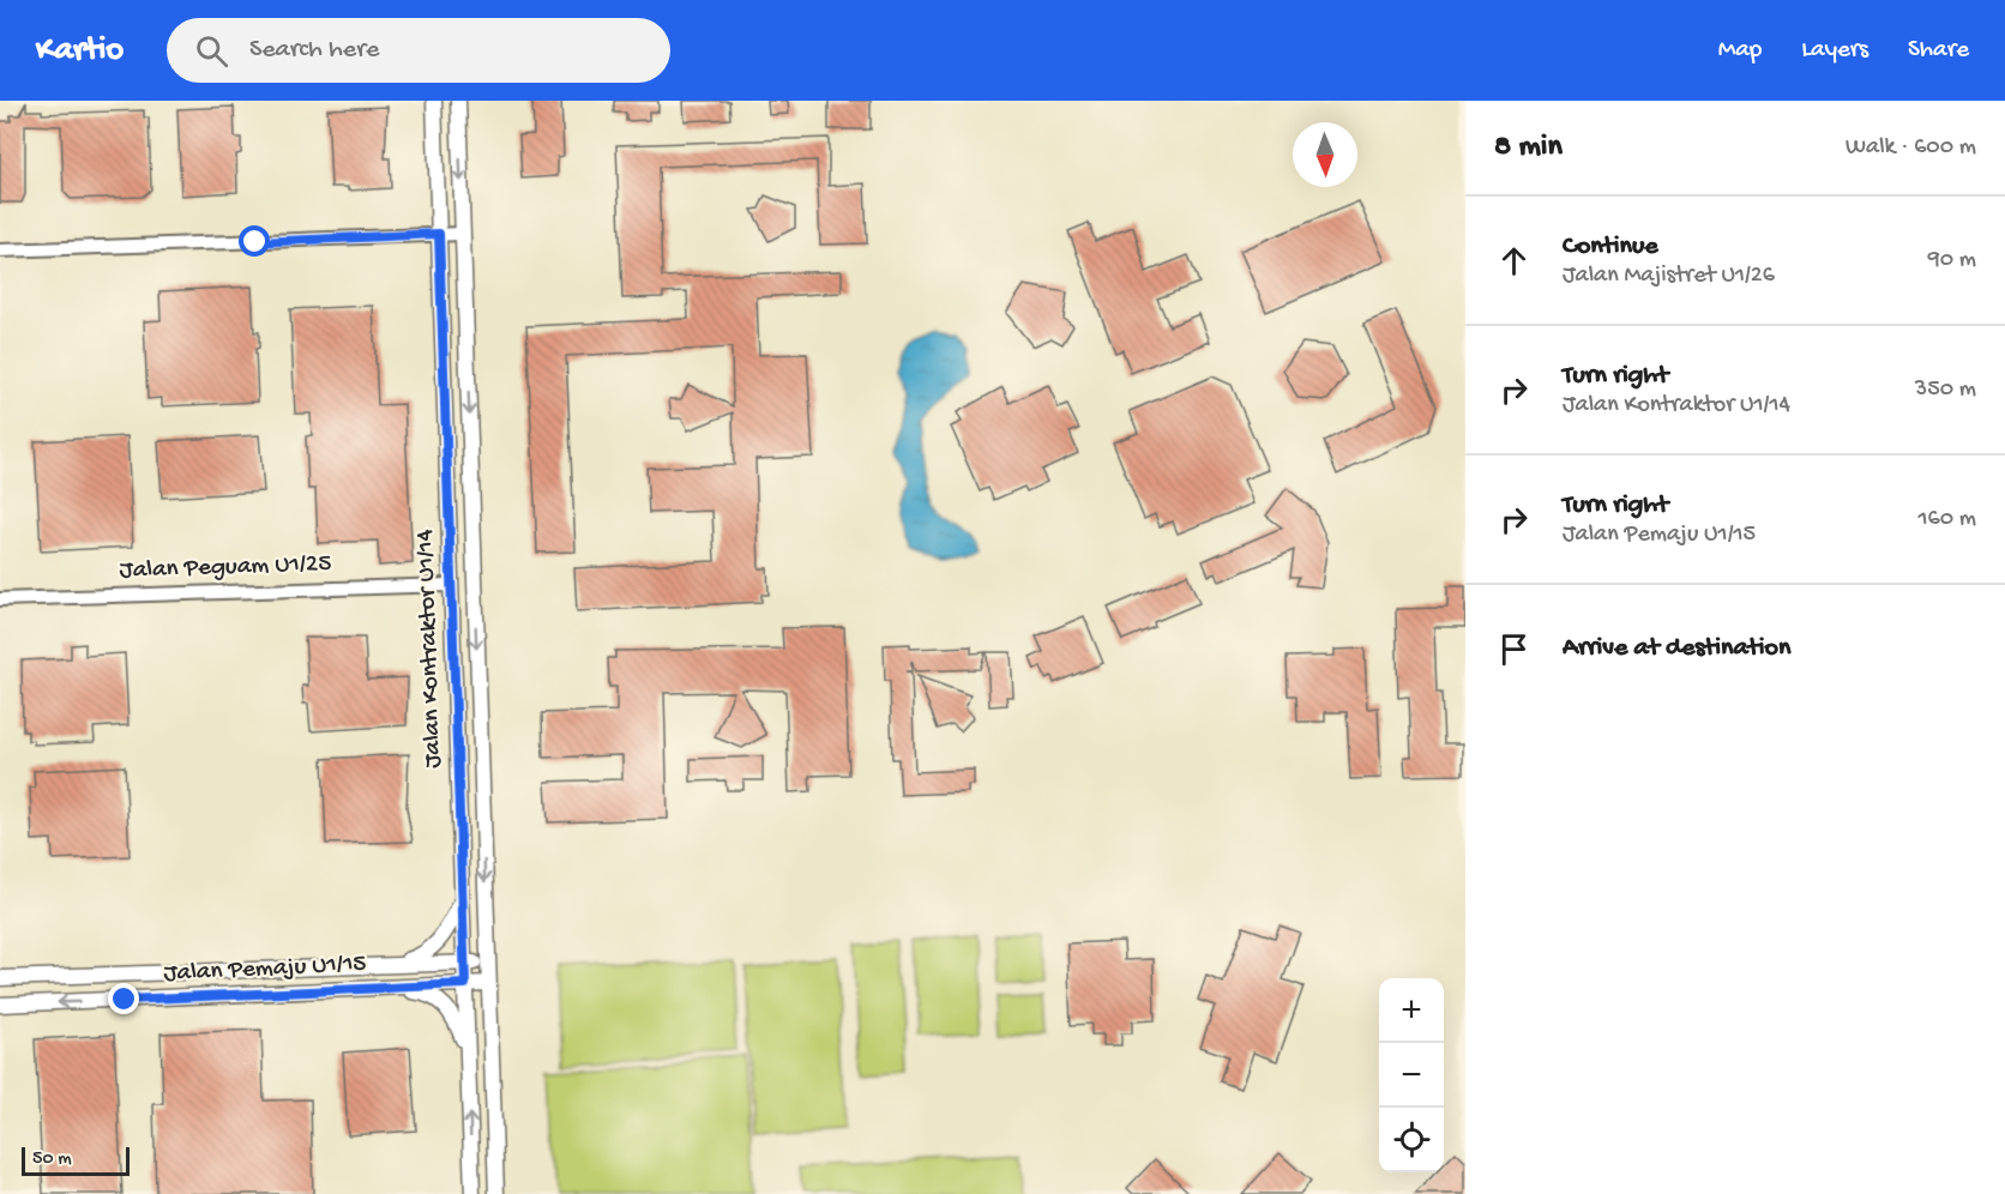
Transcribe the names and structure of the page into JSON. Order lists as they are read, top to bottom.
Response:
{
  "streets": {
    "street": ["Jalan Peguam U1/25", "Jalan Kontraktor U1/14", "Jalan Pemaju U1/15"]
  },
  "crossings": [
    ["Jalan Peguam U1/25", "Jalan Kontraktor U1/14"],
    ["Jalan Kontraktor U1/14", "Jalan Pemaju U1/15"]
  ],
  "scale_bar": "50 m",
  "north": "bottom",
  "page": {
    "header": "Kartio",
    "search": "Search here",
    "nav": ["Map", "Layers", "Share"],
    "heading": ["8 min", "Walk · 600 m"],
    "list": [
      ["Continue", "Jalan Majistret U1/26", "90 m"],
      ["Turn right", "Jalan Kontraktor U1/14", "350 m"],
      ["Turn right", "Jalan Pemaju U1/15", "160 m"],
      "Arrive at destination"
    ],
    "map_buttons": ["+", "−"],
    "scale": "50 m"
  }
}
